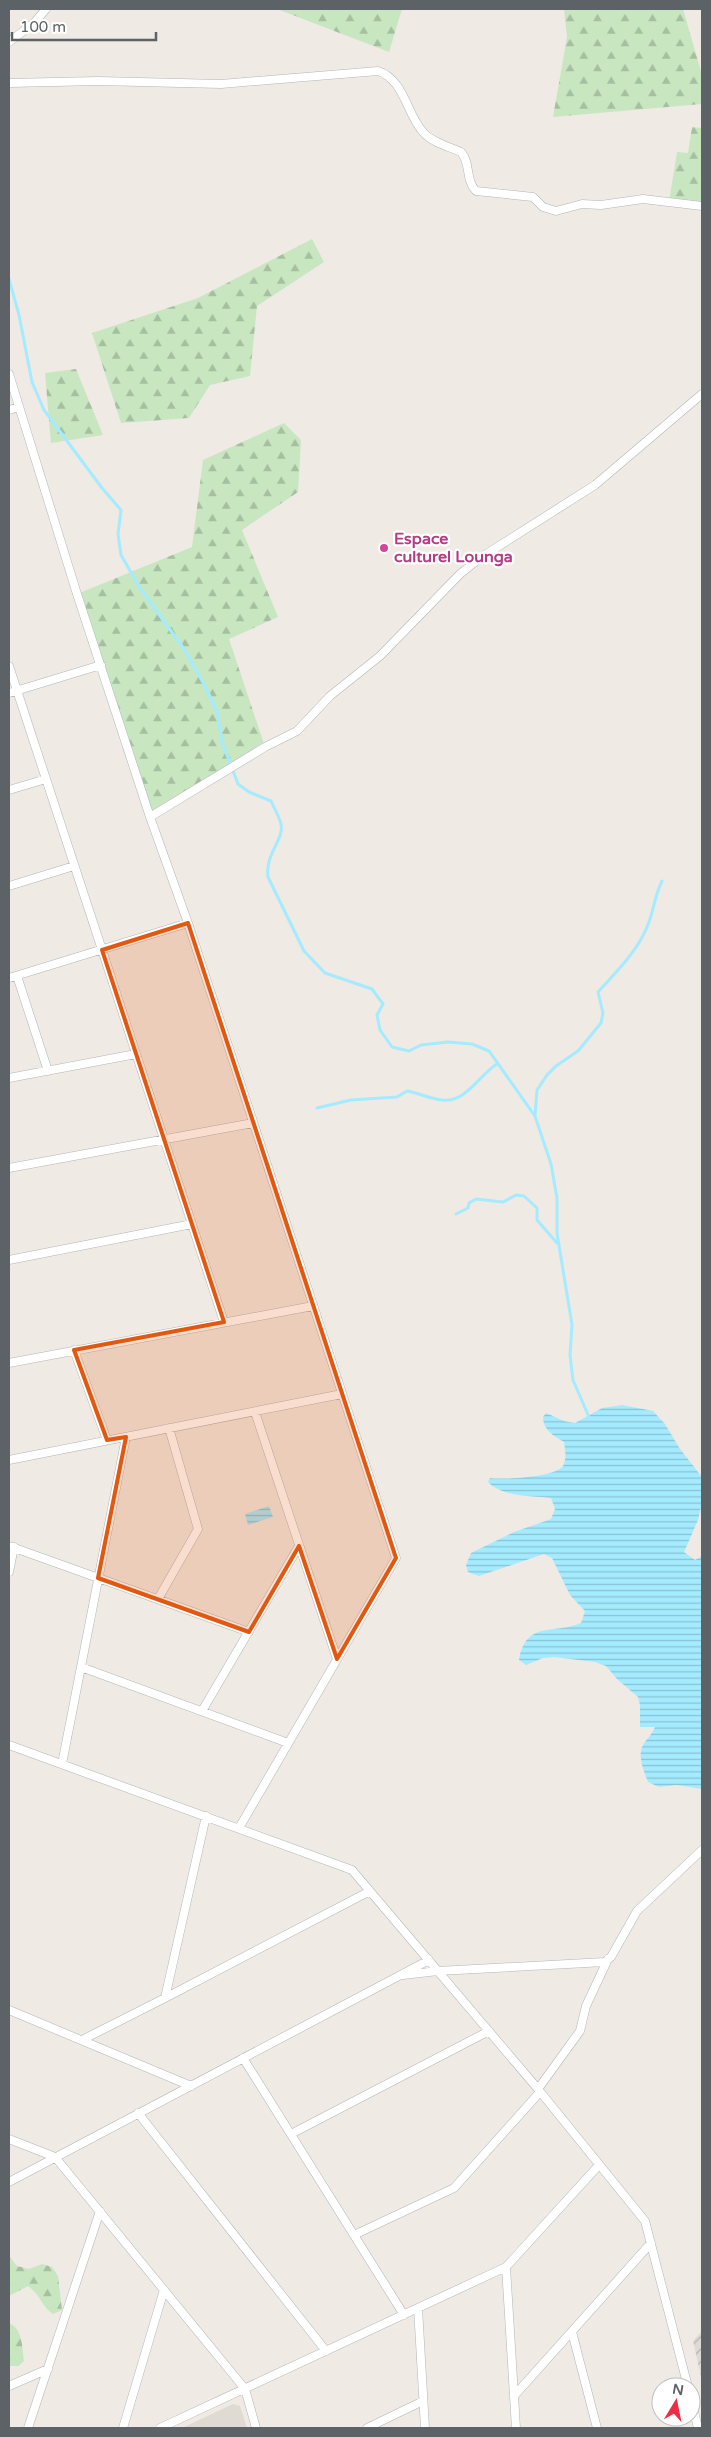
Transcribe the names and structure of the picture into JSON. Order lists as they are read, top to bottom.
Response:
{
  "places": ["Espace culturel Lounga"],
  "scale_bar": "100 m",
  "north": "top"
}
